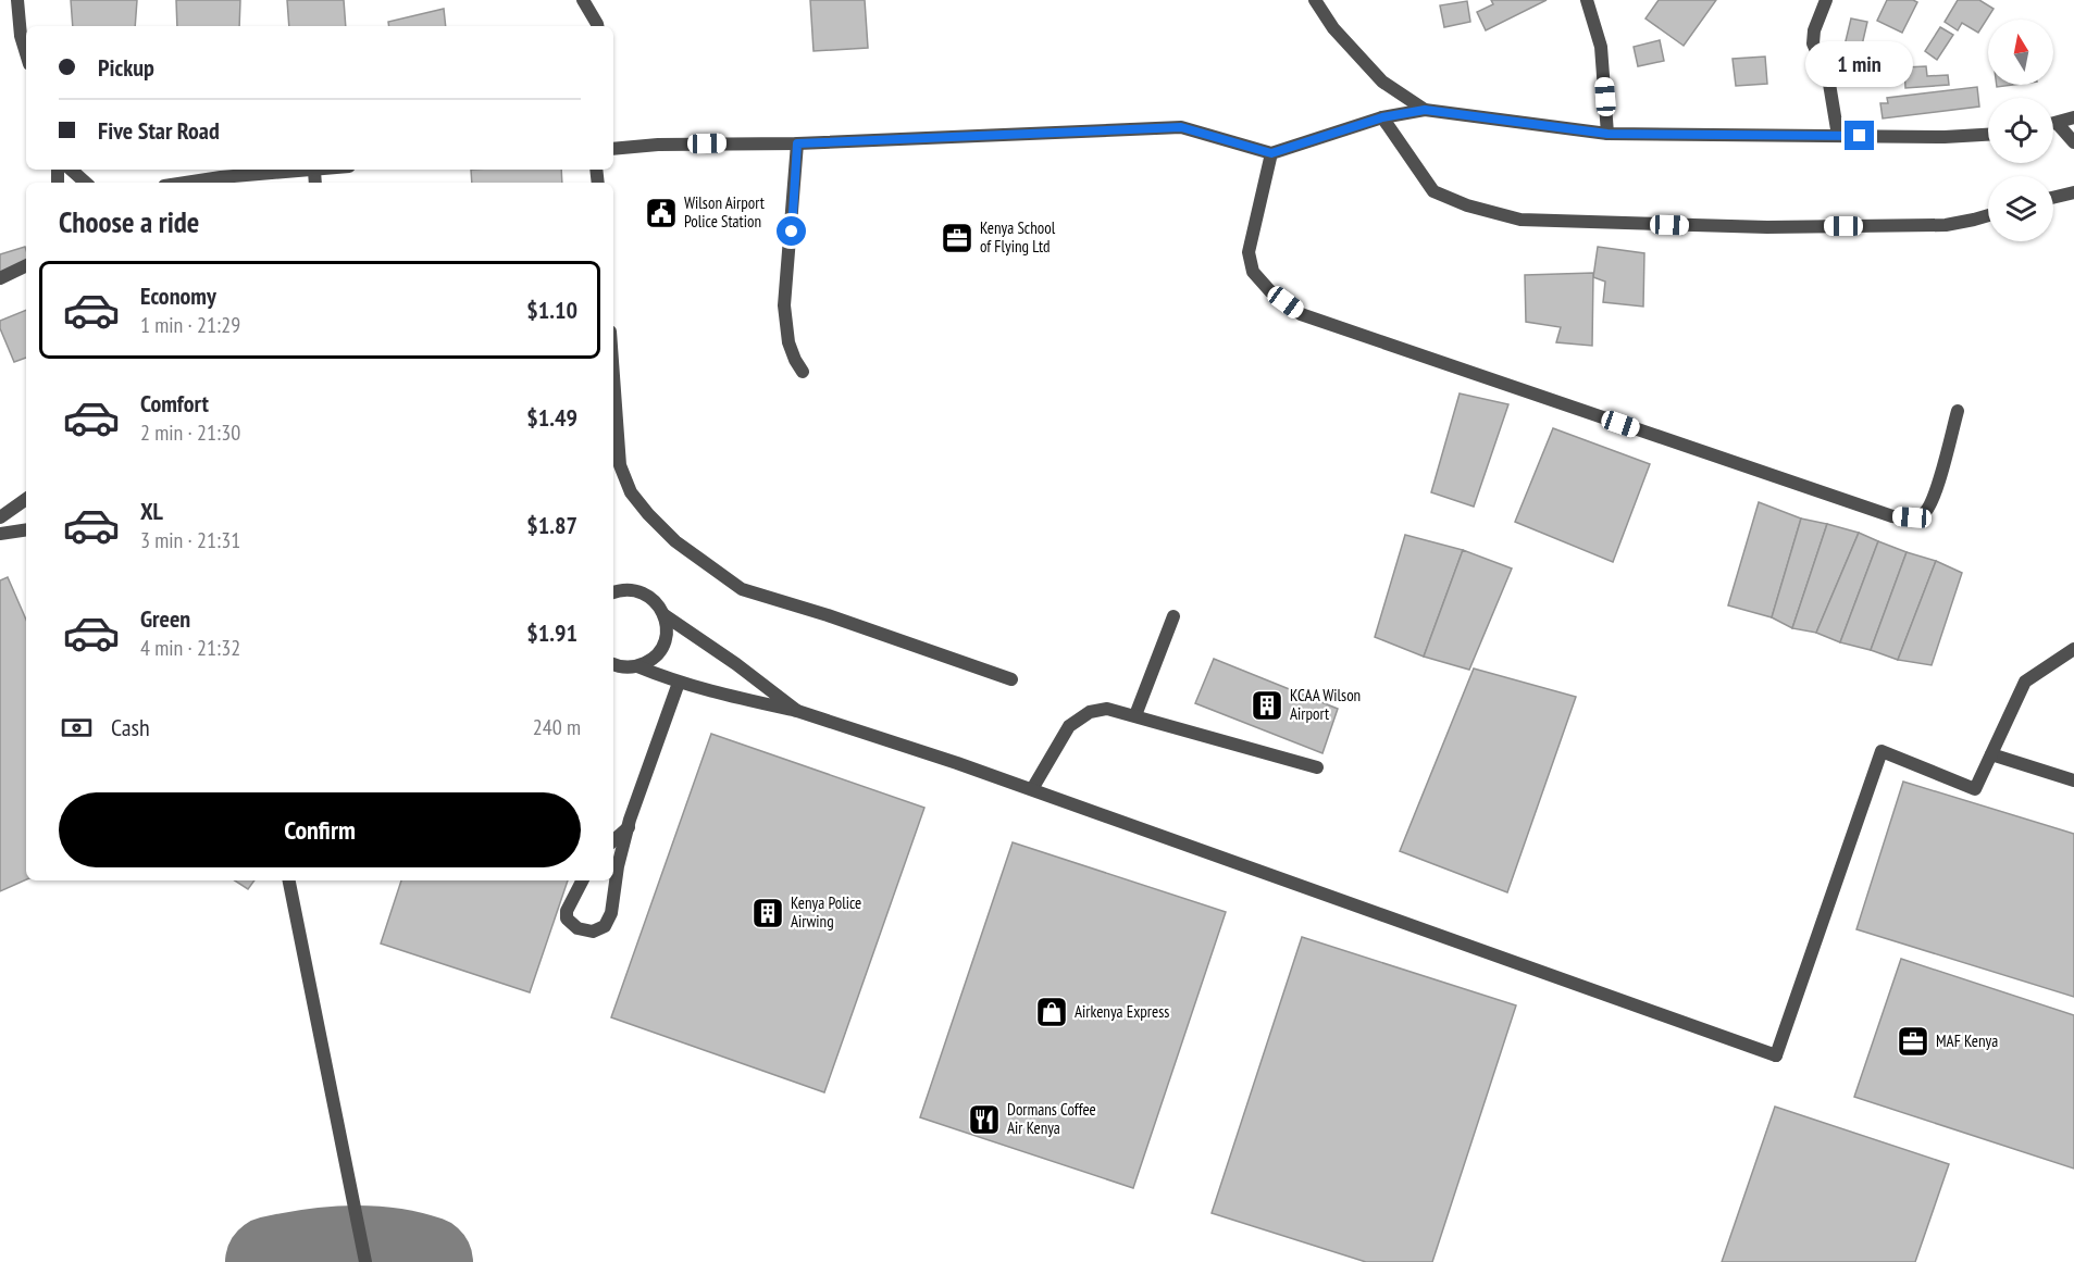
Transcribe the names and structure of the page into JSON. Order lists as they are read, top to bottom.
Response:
{
  "places": {
    "public building": ["Wilson Airport Police Station"],
    "office": ["Kenya School of Flying Ltd", "MAF Kenya"],
    "building": ["KCAA Wilson Airport", "Kenya Police Airwing"],
    "shop": ["Airkenya Express"],
    "restaurant": ["Dormans Coffee Air Kenya"]
  },
  "north": "top",
  "page": {
    "banner": ["Pickup", "Five Star Road"],
    "bubble": "1 min",
    "heading": "Choose a ride",
    "list": [
      {
        "name": "Economy",
        "note": "1 min · 21:29",
        "value": "$1.10"
      },
      {
        "name": "Comfort",
        "note": "2 min · 21:30",
        "value": "$1.49"
      },
      {
        "name": "XL",
        "note": "3 min · 21:31",
        "value": "$1.87"
      },
      {
        "name": "Green",
        "note": "4 min · 21:32",
        "value": "$1.91"
      }
    ],
    "pay": ["Cash", "240 m"],
    "buttons": "Confirm"
  }
}
